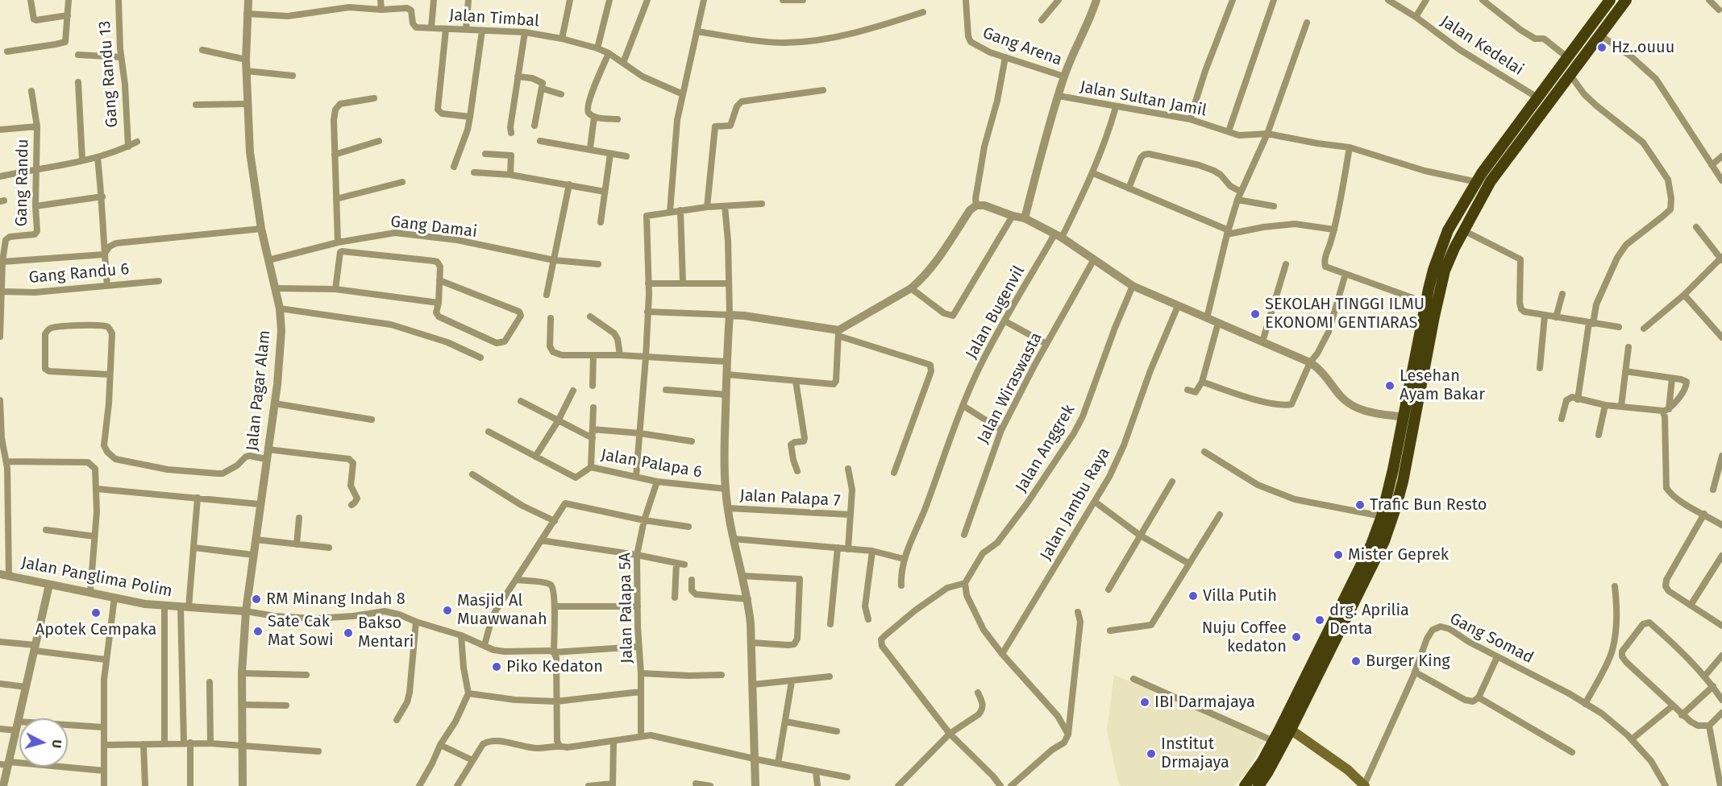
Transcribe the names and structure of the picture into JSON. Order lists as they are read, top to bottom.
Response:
{
  "streets": {
    "street": [
      "Jalan Timbal",
      "Jalan Kedelai",
      "Gang Arena",
      "Gang Randu 13",
      "Jalan Sultan Jamil",
      "Gang Randu",
      "Gang Damai",
      "Gang Randu 6",
      "Jalan Bugenvil",
      "Jalan Wiraswasta",
      "Jalan Pagar Alam",
      "Jalan Anggrek",
      "Jalan Palapa 6",
      "Jalan Palapa 7",
      "Jalan Jambu Raya",
      "Jalan Panglima Polim",
      "Jalan Palapa 5A",
      "Gang Somad"
    ]
  },
  "crossings": [
    ["Gang Randu 13", "Gang Randu"],
    ["Jalan Sultan Jamil", "Jalan Bugenvil"],
    ["Gang Randu", "Gang Randu 6"],
    ["Gang Damai", "Jalan Pagar Alam"],
    ["Jalan Pagar Alam", "Jalan Panglima Polim"],
    ["Jalan Palapa 6", "Jalan Palapa 5A"]
  ],
  "places": [
    "Hz..ouuu",
    "SEKOLAH TINGGI ILMU EKONOMI GENTIARAS",
    "Lesehan Ayam Bakar",
    "Trafic Bun Resto",
    "Mister Geprek",
    "Villa Putih",
    "RM Minang Indah 8",
    "Masjid Al Muawwanah",
    "Apotek Cempaka",
    "drg. Aprilia Denta",
    "Sate Cak Mat Sowi",
    "Bakso Mentari",
    "Nuju Coffee kedaton",
    "Burger King",
    "Piko Kedaton",
    "IBI Darmajaya",
    "Institut Drmajaya"
  ],
  "north": "right"
}
